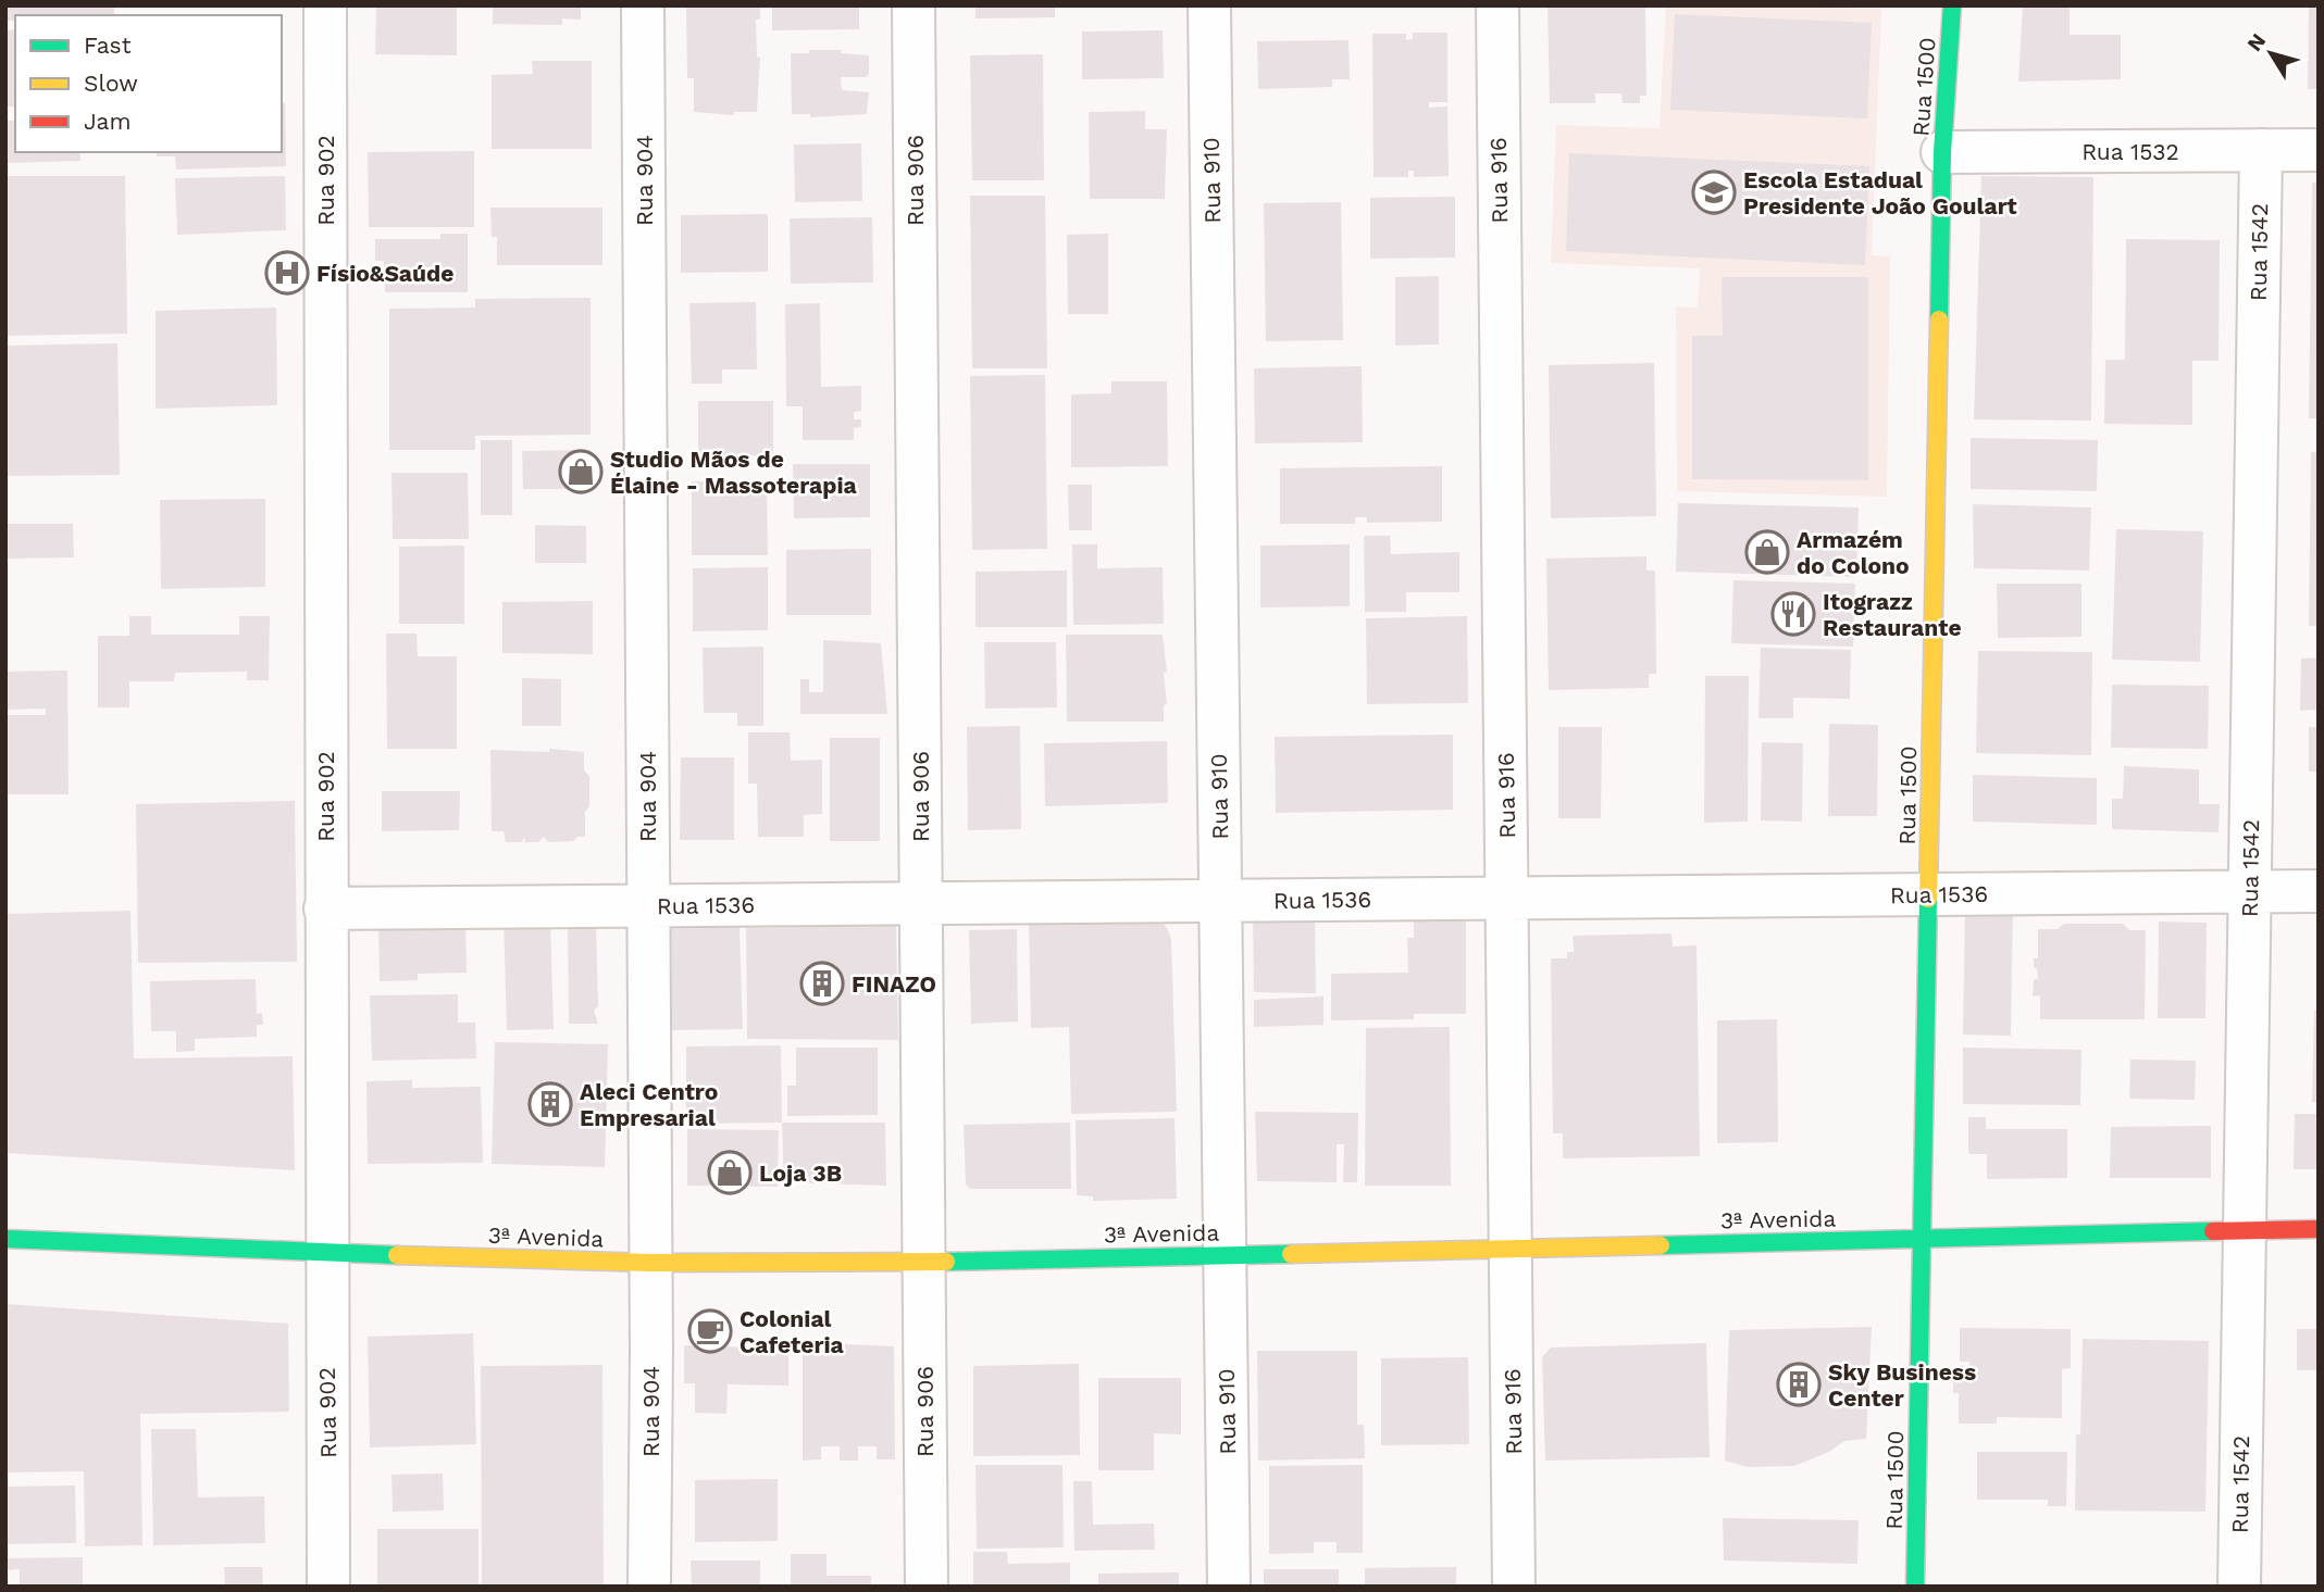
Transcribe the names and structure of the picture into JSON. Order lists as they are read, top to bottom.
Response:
{
  "streets": {
    "main road": ["Rua 1500", "3ª Avenida"],
    "street": [
      "Rua 1532",
      "Rua 902",
      "Rua 904",
      "Rua 906",
      "Rua 910",
      "Rua 916",
      "Rua 1542",
      "Rua 1536"
    ]
  },
  "crossings": [
    ["Rua 1500", "Rua 1532"],
    ["Rua 1500", "Rua 1536"],
    ["Rua 1500", "3ª Avenida"],
    ["Rua 1532", "Rua 1542"],
    ["Rua 902", "Rua 1536"],
    ["Rua 902", "3ª Avenida"],
    ["Rua 904", "Rua 1536"],
    ["Rua 904", "3ª Avenida"],
    ["Rua 906", "Rua 1536"],
    ["Rua 906", "3ª Avenida"],
    ["Rua 910", "Rua 1536"],
    ["Rua 910", "3ª Avenida"],
    ["Rua 916", "Rua 1536"],
    ["Rua 916", "3ª Avenida"],
    ["Rua 1542", "Rua 1536"],
    ["Rua 1542", "3ª Avenida"]
  ],
  "places": {
    "school or university": ["Escola Estadual Presidente João Goulart"],
    "hospital": ["Físio&Saúde"],
    "shop": ["Studio Mãos de Élaine - Massoterapia", "Armazém do Colono", "Loja 3B"],
    "restaurant": ["Itograzz Restaurante"],
    "building": ["FINAZO", "Aleci Centro Empresarial", "Sky Business Center"],
    "cafe": ["Colonial Cafeteria"]
  },
  "legend": ["Fast", "Slow", "Jam"],
  "north": "top left"
}
